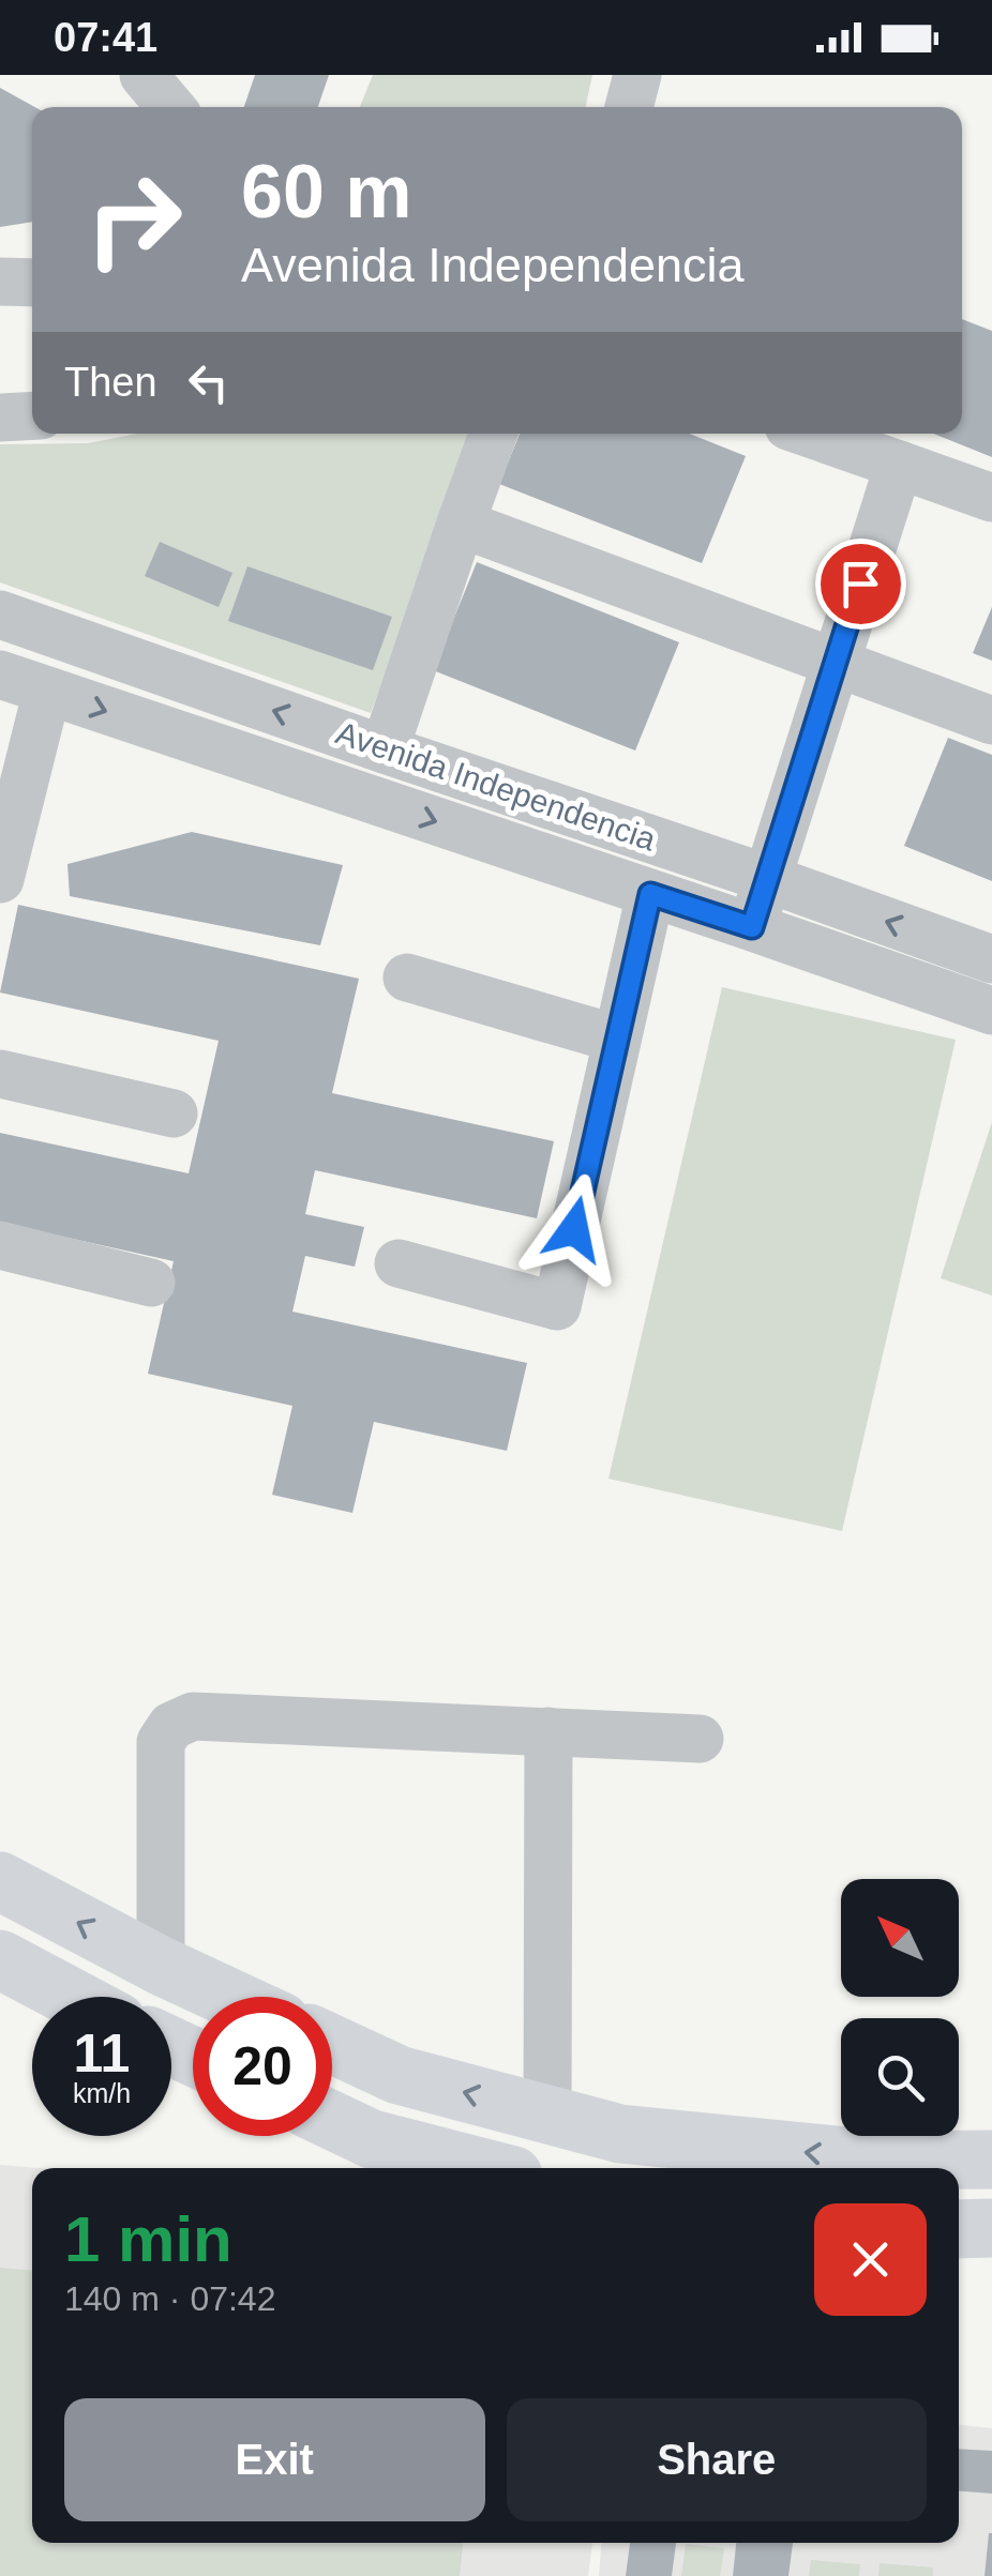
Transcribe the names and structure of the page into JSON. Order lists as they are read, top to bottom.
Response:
{
  "streets": {
    "street": ["Avenida Independencia"]
  },
  "north": "top left",
  "page": {
    "status": "07:41",
    "turn": ["60 m", "Avenida Independencia"],
    "then": "Then",
    "speed": "11 km/h",
    "limit": "20",
    "heading": ["1 min", "140 m · 07:42"],
    "buttons": ["Exit", "Share"]
  }
}
